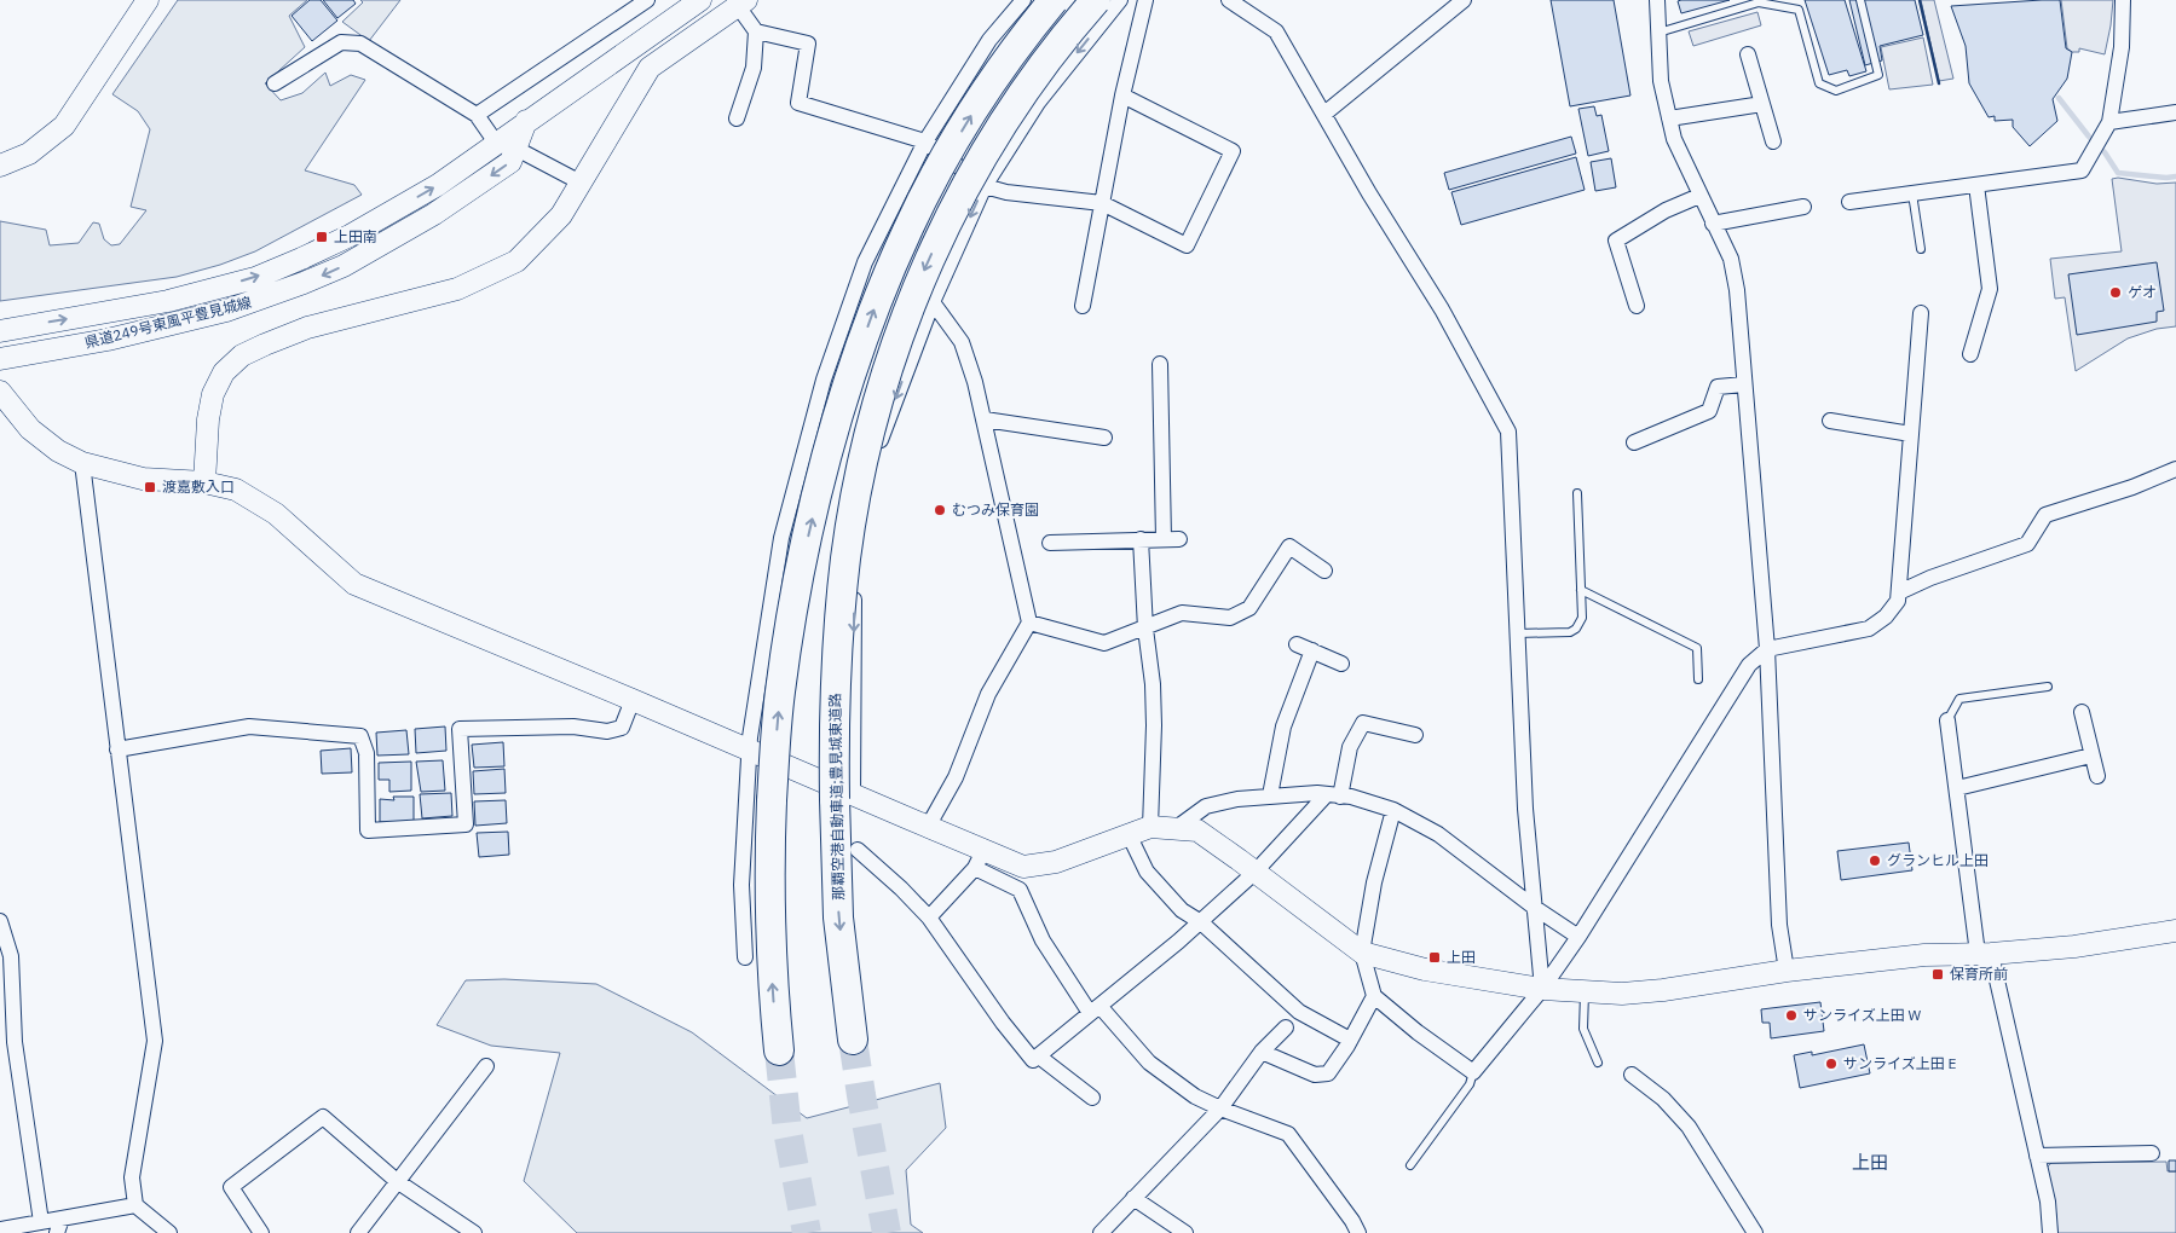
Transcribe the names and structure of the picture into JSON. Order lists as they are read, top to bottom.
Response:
{
  "streets": {
    "highway": ["那覇空港自動車道;豊見城東道路"],
    "street": ["県道249号東風平豊見城線"]
  },
  "districts": ["上田"],
  "places": {
    "transit": [
      "上田南",
      "渡嘉敷入口",
      "上田",
      "保育所前"
    ],
    "other": [
      "ゲオ",
      "むつみ保育園",
      "グランヒル上田",
      "サンライズ上田 W",
      "サンライズ上田 E"
    ]
  }
}
